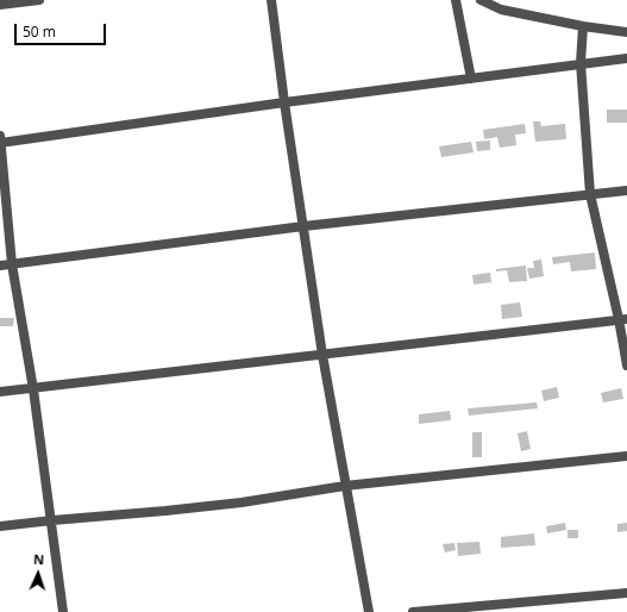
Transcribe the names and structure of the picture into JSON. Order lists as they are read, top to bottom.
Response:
{
  "scale_bar": "50 m",
  "north": "top"
}
